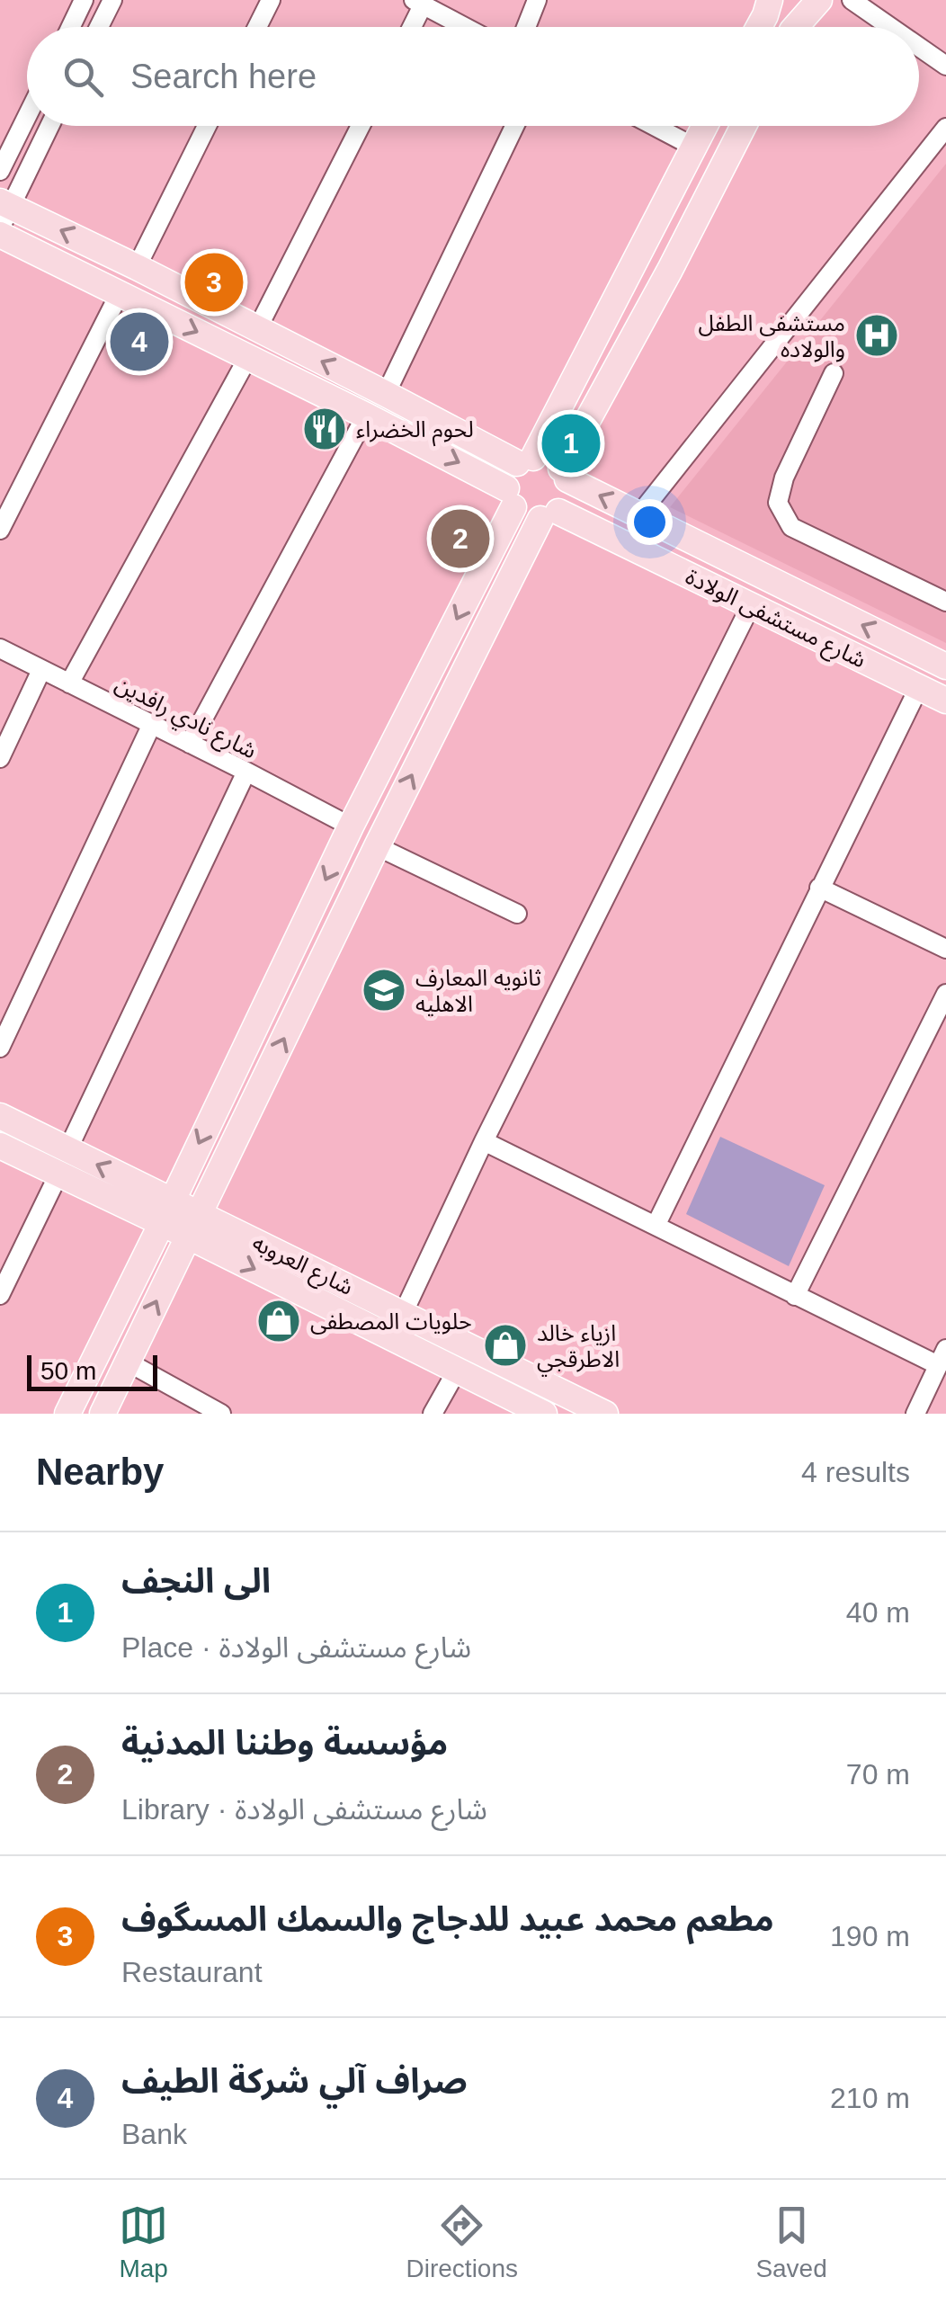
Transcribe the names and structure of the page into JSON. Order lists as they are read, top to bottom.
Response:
{
  "streets": {
    "main road": ["شارع مستشفى الولادة", "شارع العروبه"],
    "street": ["شارع نادي رافدين"]
  },
  "places": {
    "hospital": ["مستشفى الطفل والولاده"],
    "restaurant": ["لحوم الخضراء"],
    "school or university": ["ثانويه المعارف الاهليه"],
    "shop": ["حلويات المصطفى", "ازياء خالد الاطرقجي"]
  },
  "scale_bar": "50 m",
  "page": {
    "search": "Search here",
    "pins": [
      "3",
      "4",
      "1",
      "2"
    ],
    "scale": "50 m",
    "heading": ["Nearby", "4 results"],
    "list": [
      {
        "mark": "1",
        "name": "الى النجف",
        "note": "Place · شارع مستشفى الولادة",
        "value": "40 m"
      },
      {
        "mark": "2",
        "name": "مؤسسة وطننا المدنية",
        "note": "Library · شارع مستشفى الولادة",
        "value": "70 m"
      },
      {
        "mark": "3",
        "name": "مطعم محمد عبيد للدجاج والسمك المسگوف",
        "note": "Restaurant",
        "value": "190 m"
      },
      {
        "mark": "4",
        "name": "صراف آلي شركة الطيف",
        "note": "Bank",
        "value": "210 m"
      }
    ],
    "nav": ["Map", "Directions", "Saved"]
  }
}
